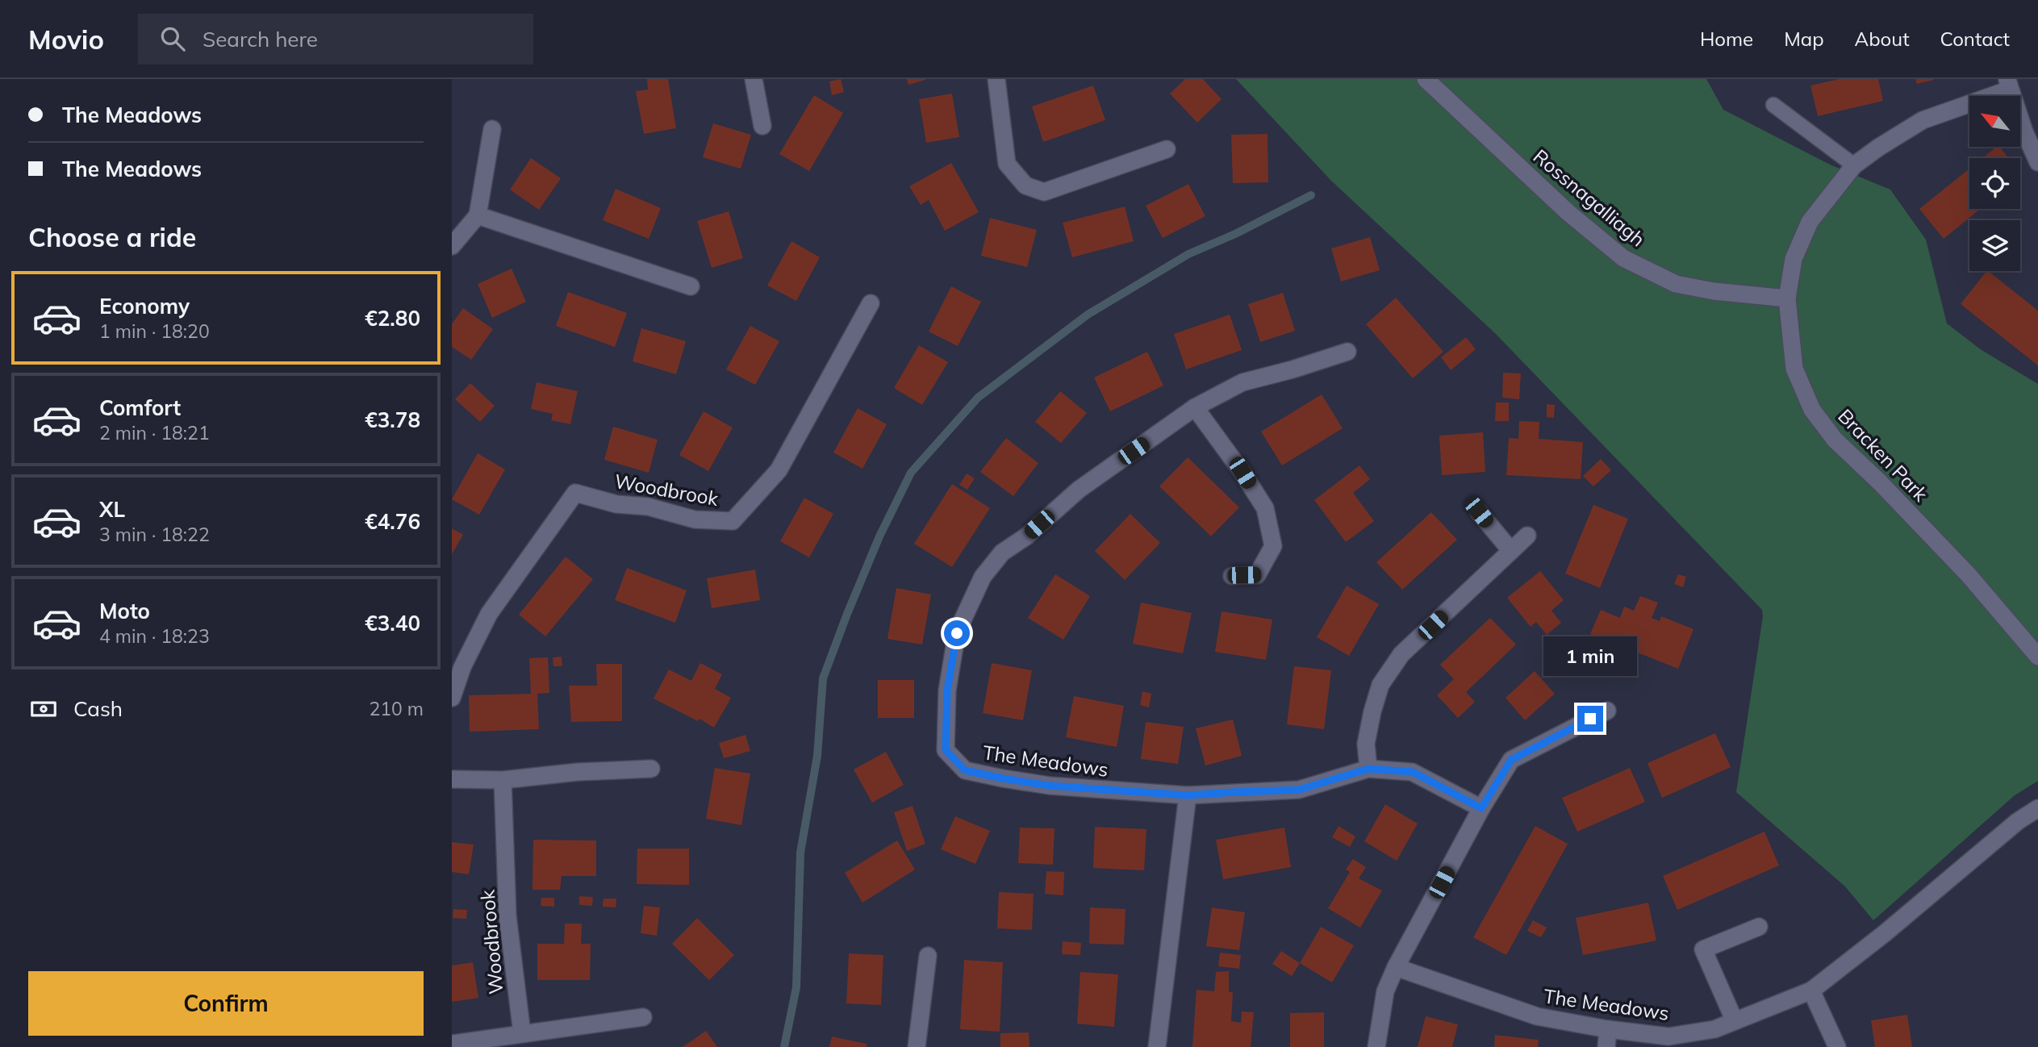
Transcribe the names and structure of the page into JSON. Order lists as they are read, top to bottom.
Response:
{
  "streets": {
    "street": [
      "Rossnagalliagh",
      "Bracken Park",
      "Woodbrook",
      "The Meadows"
    ]
  },
  "crossings": [
    ["Rossnagalliagh", "Bracken Park"]
  ],
  "north": "top left",
  "page": {
    "header": "Movio",
    "search": "Search here",
    "nav": [
      "Home",
      "Map",
      "About",
      "Contact"
    ],
    "banner": ["The Meadows", "The Meadows"],
    "heading": "Choose a ride",
    "list": [
      {
        "name": "Economy",
        "note": "1 min · 18:20",
        "value": "€2.80"
      },
      {
        "name": "Comfort",
        "note": "2 min · 18:21",
        "value": "€3.78"
      },
      {
        "name": "XL",
        "note": "3 min · 18:22",
        "value": "€4.76"
      },
      {
        "name": "Moto",
        "note": "4 min · 18:23",
        "value": "€3.40"
      }
    ],
    "bubble": "1 min",
    "pay": ["Cash", "210 m"],
    "buttons": "Confirm"
  }
}
